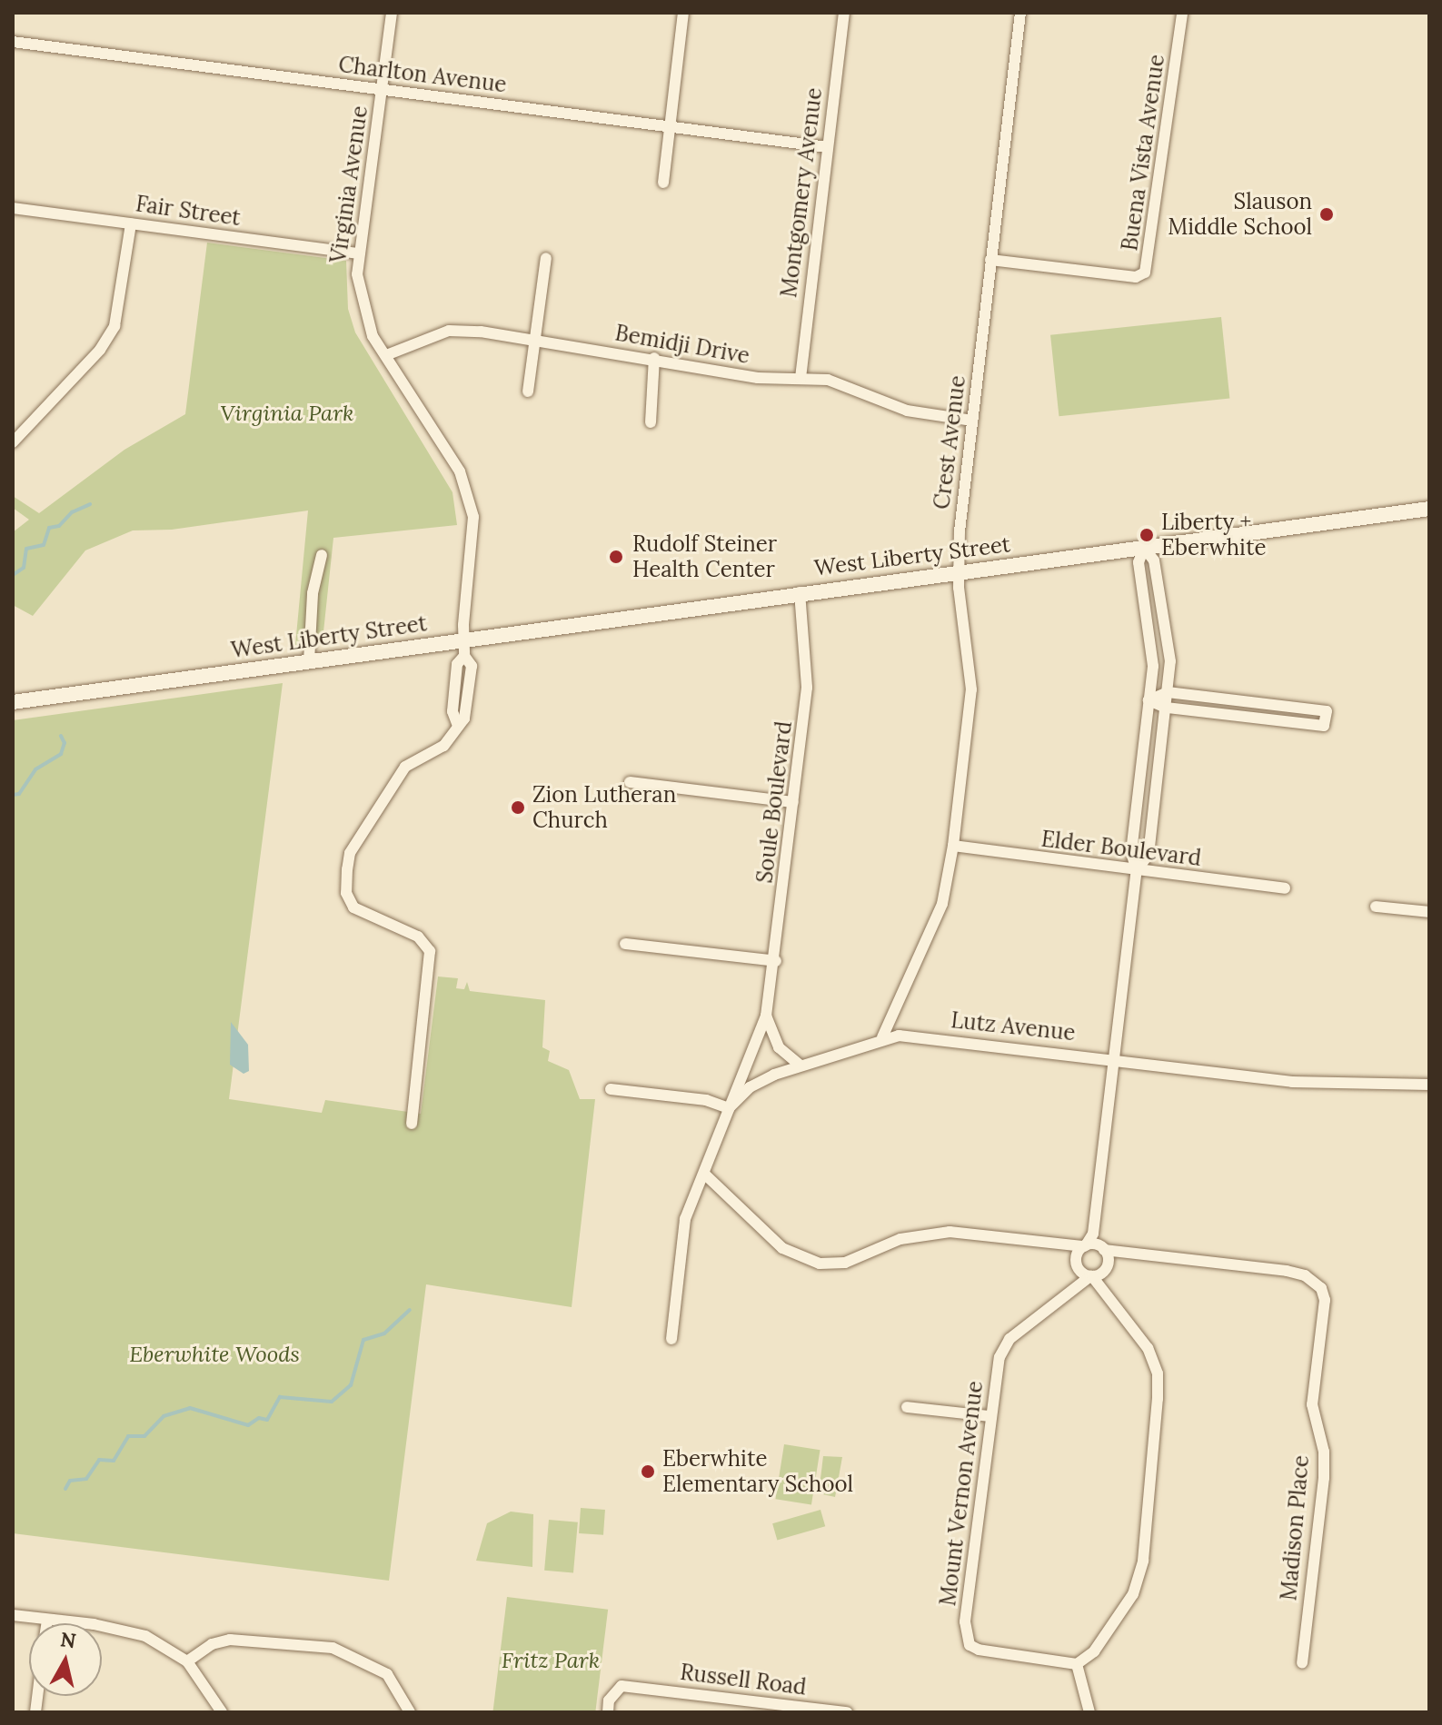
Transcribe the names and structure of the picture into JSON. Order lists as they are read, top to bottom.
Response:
{
  "streets": {
    "main road": ["West Liberty Street"],
    "street": [
      "Charlton Avenue",
      "Buena Vista Avenue",
      "Virginia Avenue",
      "Montgomery Avenue",
      "Fair Street",
      "Bemidji Drive",
      "Crest Avenue",
      "Soule Boulevard",
      "Elder Boulevard",
      "Lutz Avenue",
      "Mount Vernon Avenue",
      "Madison Place",
      "Russell Road"
    ]
  },
  "crossings": [
    ["Charlton Avenue", "Virginia Avenue"],
    ["Charlton Avenue", "Montgomery Avenue"],
    ["Buena Vista Avenue", "Crest Avenue"],
    ["Virginia Avenue", "Fair Street"],
    ["Virginia Avenue", "Bemidji Drive"],
    ["Virginia Avenue", "West Liberty Street"],
    ["Montgomery Avenue", "Bemidji Drive"],
    ["Bemidji Drive", "Crest Avenue"],
    ["Crest Avenue", "West Liberty Street"],
    ["Crest Avenue", "Elder Boulevard"],
    ["Crest Avenue", "Lutz Avenue"],
    ["West Liberty Street", "Soule Boulevard"],
    ["Soule Boulevard", "Lutz Avenue"]
  ],
  "parks": ["Virginia Park", "Eberwhite Woods", "Fritz Park"],
  "places": [
    "Slauson Middle School",
    "Liberty + Eberwhite",
    "Rudolf Steiner Health Center",
    "Zion Lutheran Church",
    "Eberwhite Elementary School"
  ],
  "north": "top"
}
